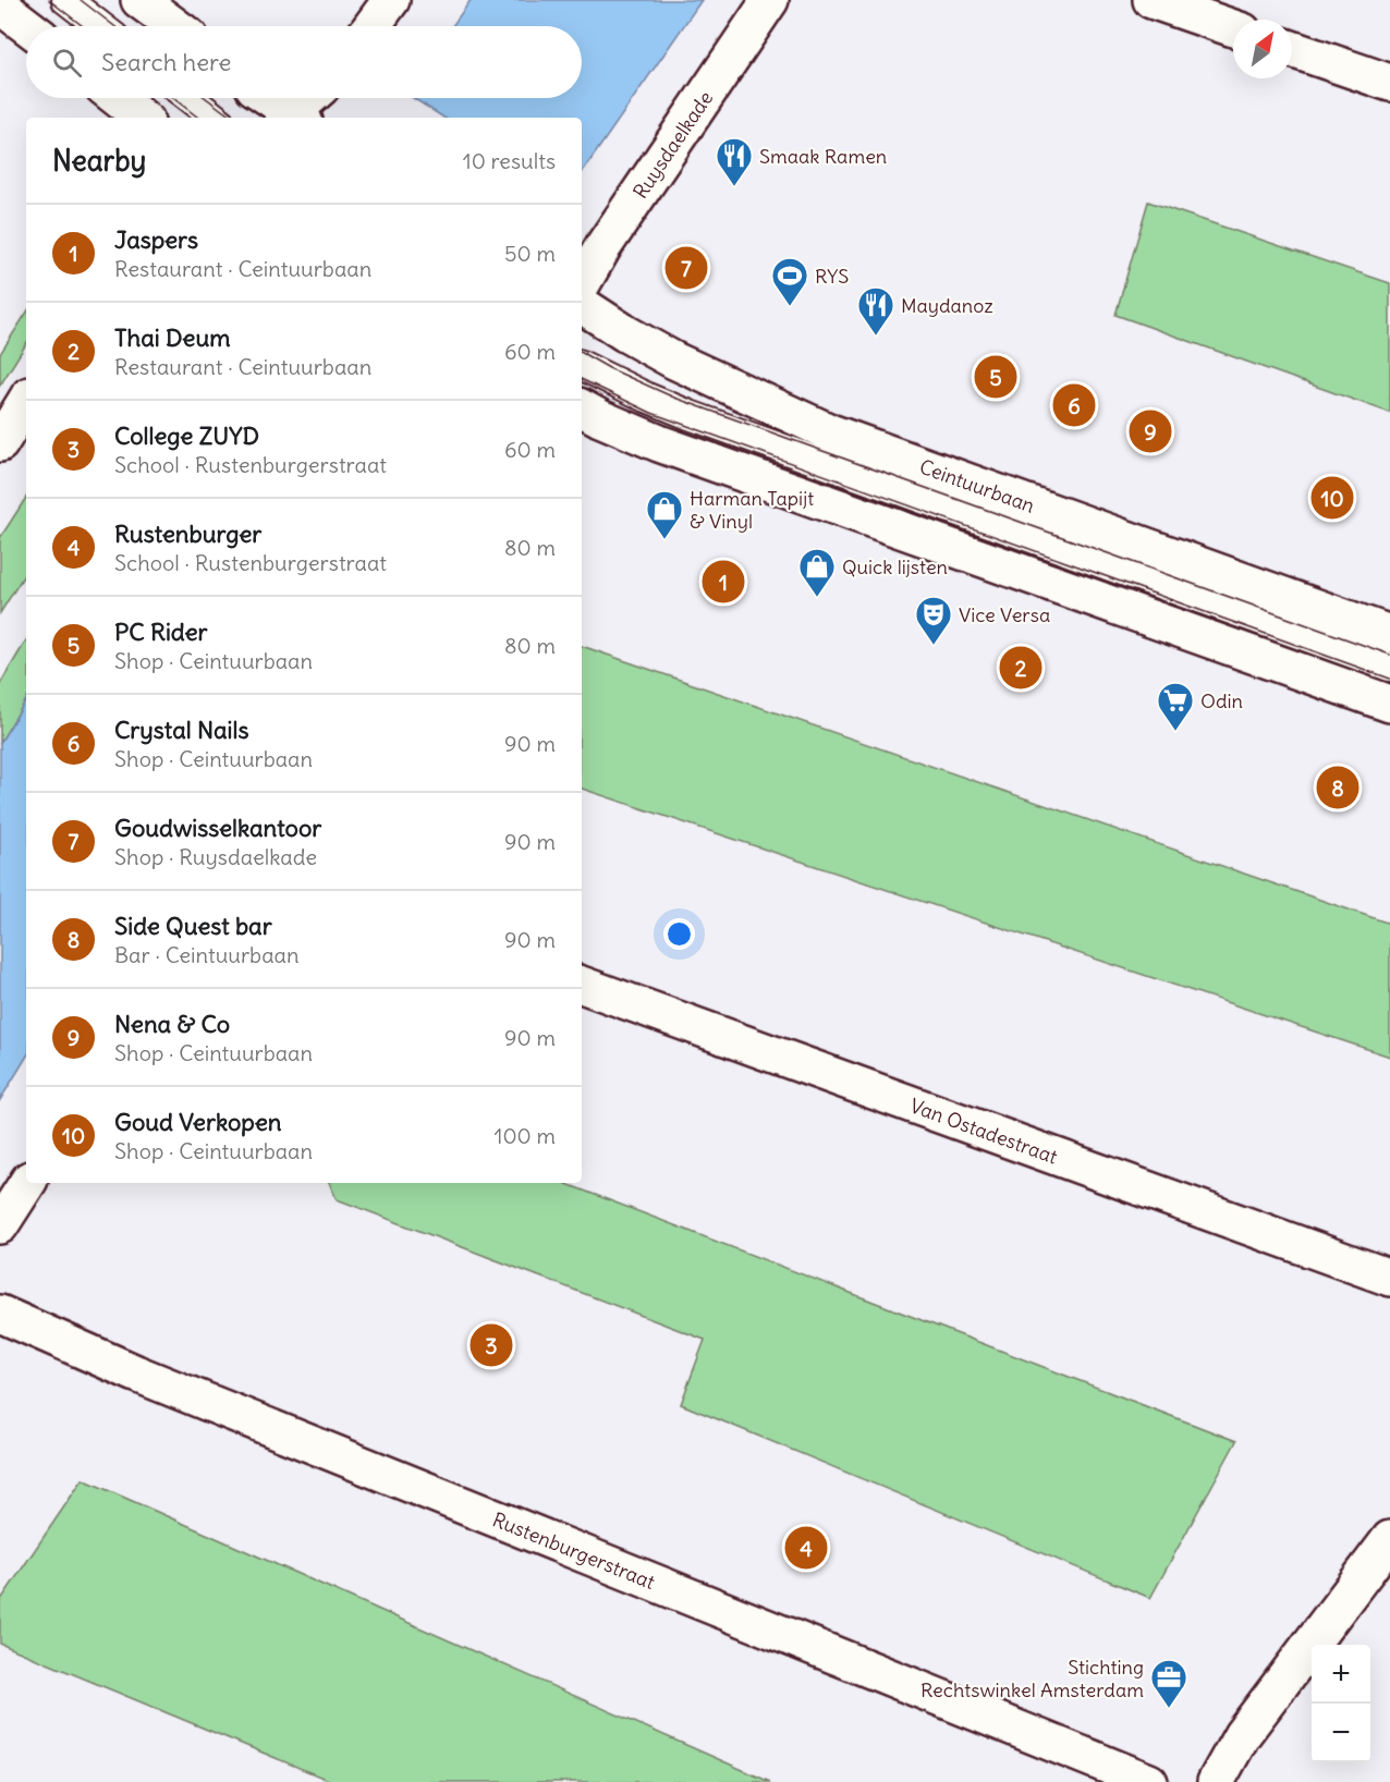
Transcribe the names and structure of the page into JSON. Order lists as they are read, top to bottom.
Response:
{
  "streets": {
    "street": [
      "Ruysdaelkade",
      "Ceintuurbaan",
      "Van Ostadestraat",
      "Rustenburgerstraat"
    ]
  },
  "places": {
    "restaurant": ["Smaak Ramen", "Maydanoz"],
    "sports": ["RYS"],
    "shop": ["Harman Tapijt & Vinyl", "Quick lijsten"],
    "theatre": ["Vice Versa"],
    "supermarket": ["Odin"],
    "office": ["Stichting Rechtswinkel Amsterdam"]
  },
  "north": "top right",
  "page": {
    "search": "Search here",
    "heading": ["Nearby", "10 results"],
    "list": [
      {
        "mark": "1",
        "name": "Jaspers",
        "note": "Restaurant · Ceintuurbaan",
        "value": "50 m"
      },
      {
        "mark": "2",
        "name": "Thai Deum",
        "note": "Restaurant · Ceintuurbaan",
        "value": "60 m"
      },
      {
        "mark": "3",
        "name": "College ZUYD",
        "note": "School · Rustenburgerstraat",
        "value": "60 m"
      },
      {
        "mark": "4",
        "name": "Rustenburger",
        "note": "School · Rustenburgerstraat",
        "value": "80 m"
      },
      {
        "mark": "5",
        "name": "PC Rider",
        "note": "Shop · Ceintuurbaan",
        "value": "80 m"
      },
      {
        "mark": "6",
        "name": "Crystal Nails",
        "note": "Shop · Ceintuurbaan",
        "value": "90 m"
      },
      {
        "mark": "7",
        "name": "Goudwisselkantoor",
        "note": "Shop · Ruysdaelkade",
        "value": "90 m"
      },
      {
        "mark": "8",
        "name": "Side Quest bar",
        "note": "Bar · Ceintuurbaan",
        "value": "90 m"
      },
      {
        "mark": "9",
        "name": "Nena & Co",
        "note": "Shop · Ceintuurbaan",
        "value": "90 m"
      },
      {
        "mark": "10",
        "name": "Goud Verkopen",
        "note": "Shop · Ceintuurbaan",
        "value": "100 m"
      }
    ],
    "pins": [
      "7",
      "5",
      "6",
      "9",
      "10",
      "1",
      "2",
      "8",
      "3",
      "4"
    ],
    "map_buttons": ["+", "−"]
  }
}
